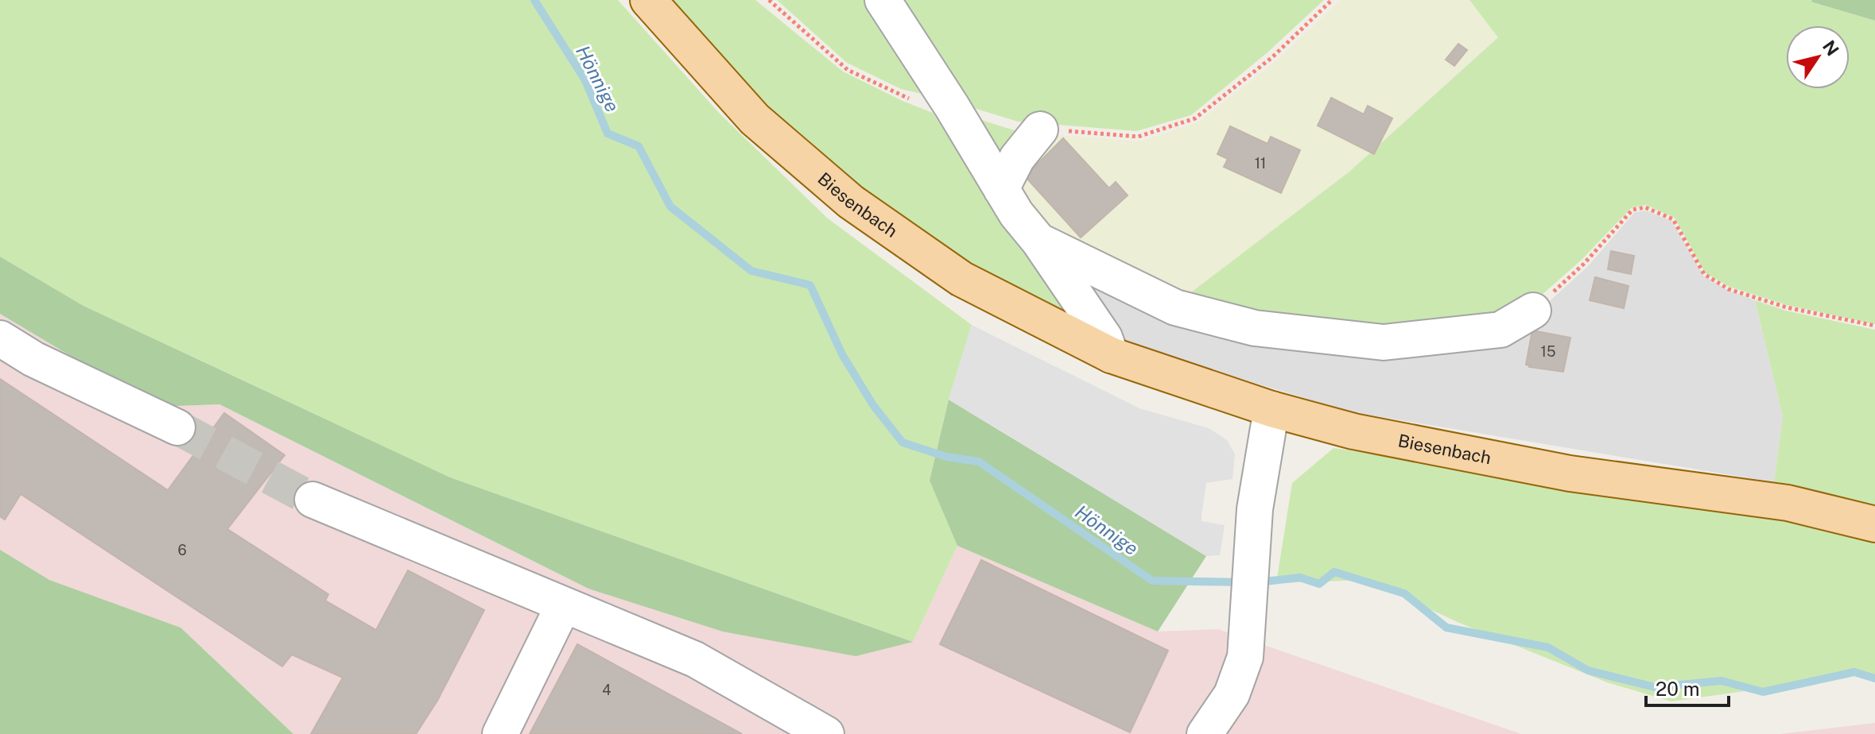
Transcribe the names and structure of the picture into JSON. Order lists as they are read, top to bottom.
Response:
{
  "streets": {
    "main road": ["Biesenbach"]
  },
  "water": ["Hönnige"],
  "house_numbers": [
    "11",
    "15",
    "6",
    "4"
  ],
  "scale_bar": "20 m",
  "north": "top right"
}
